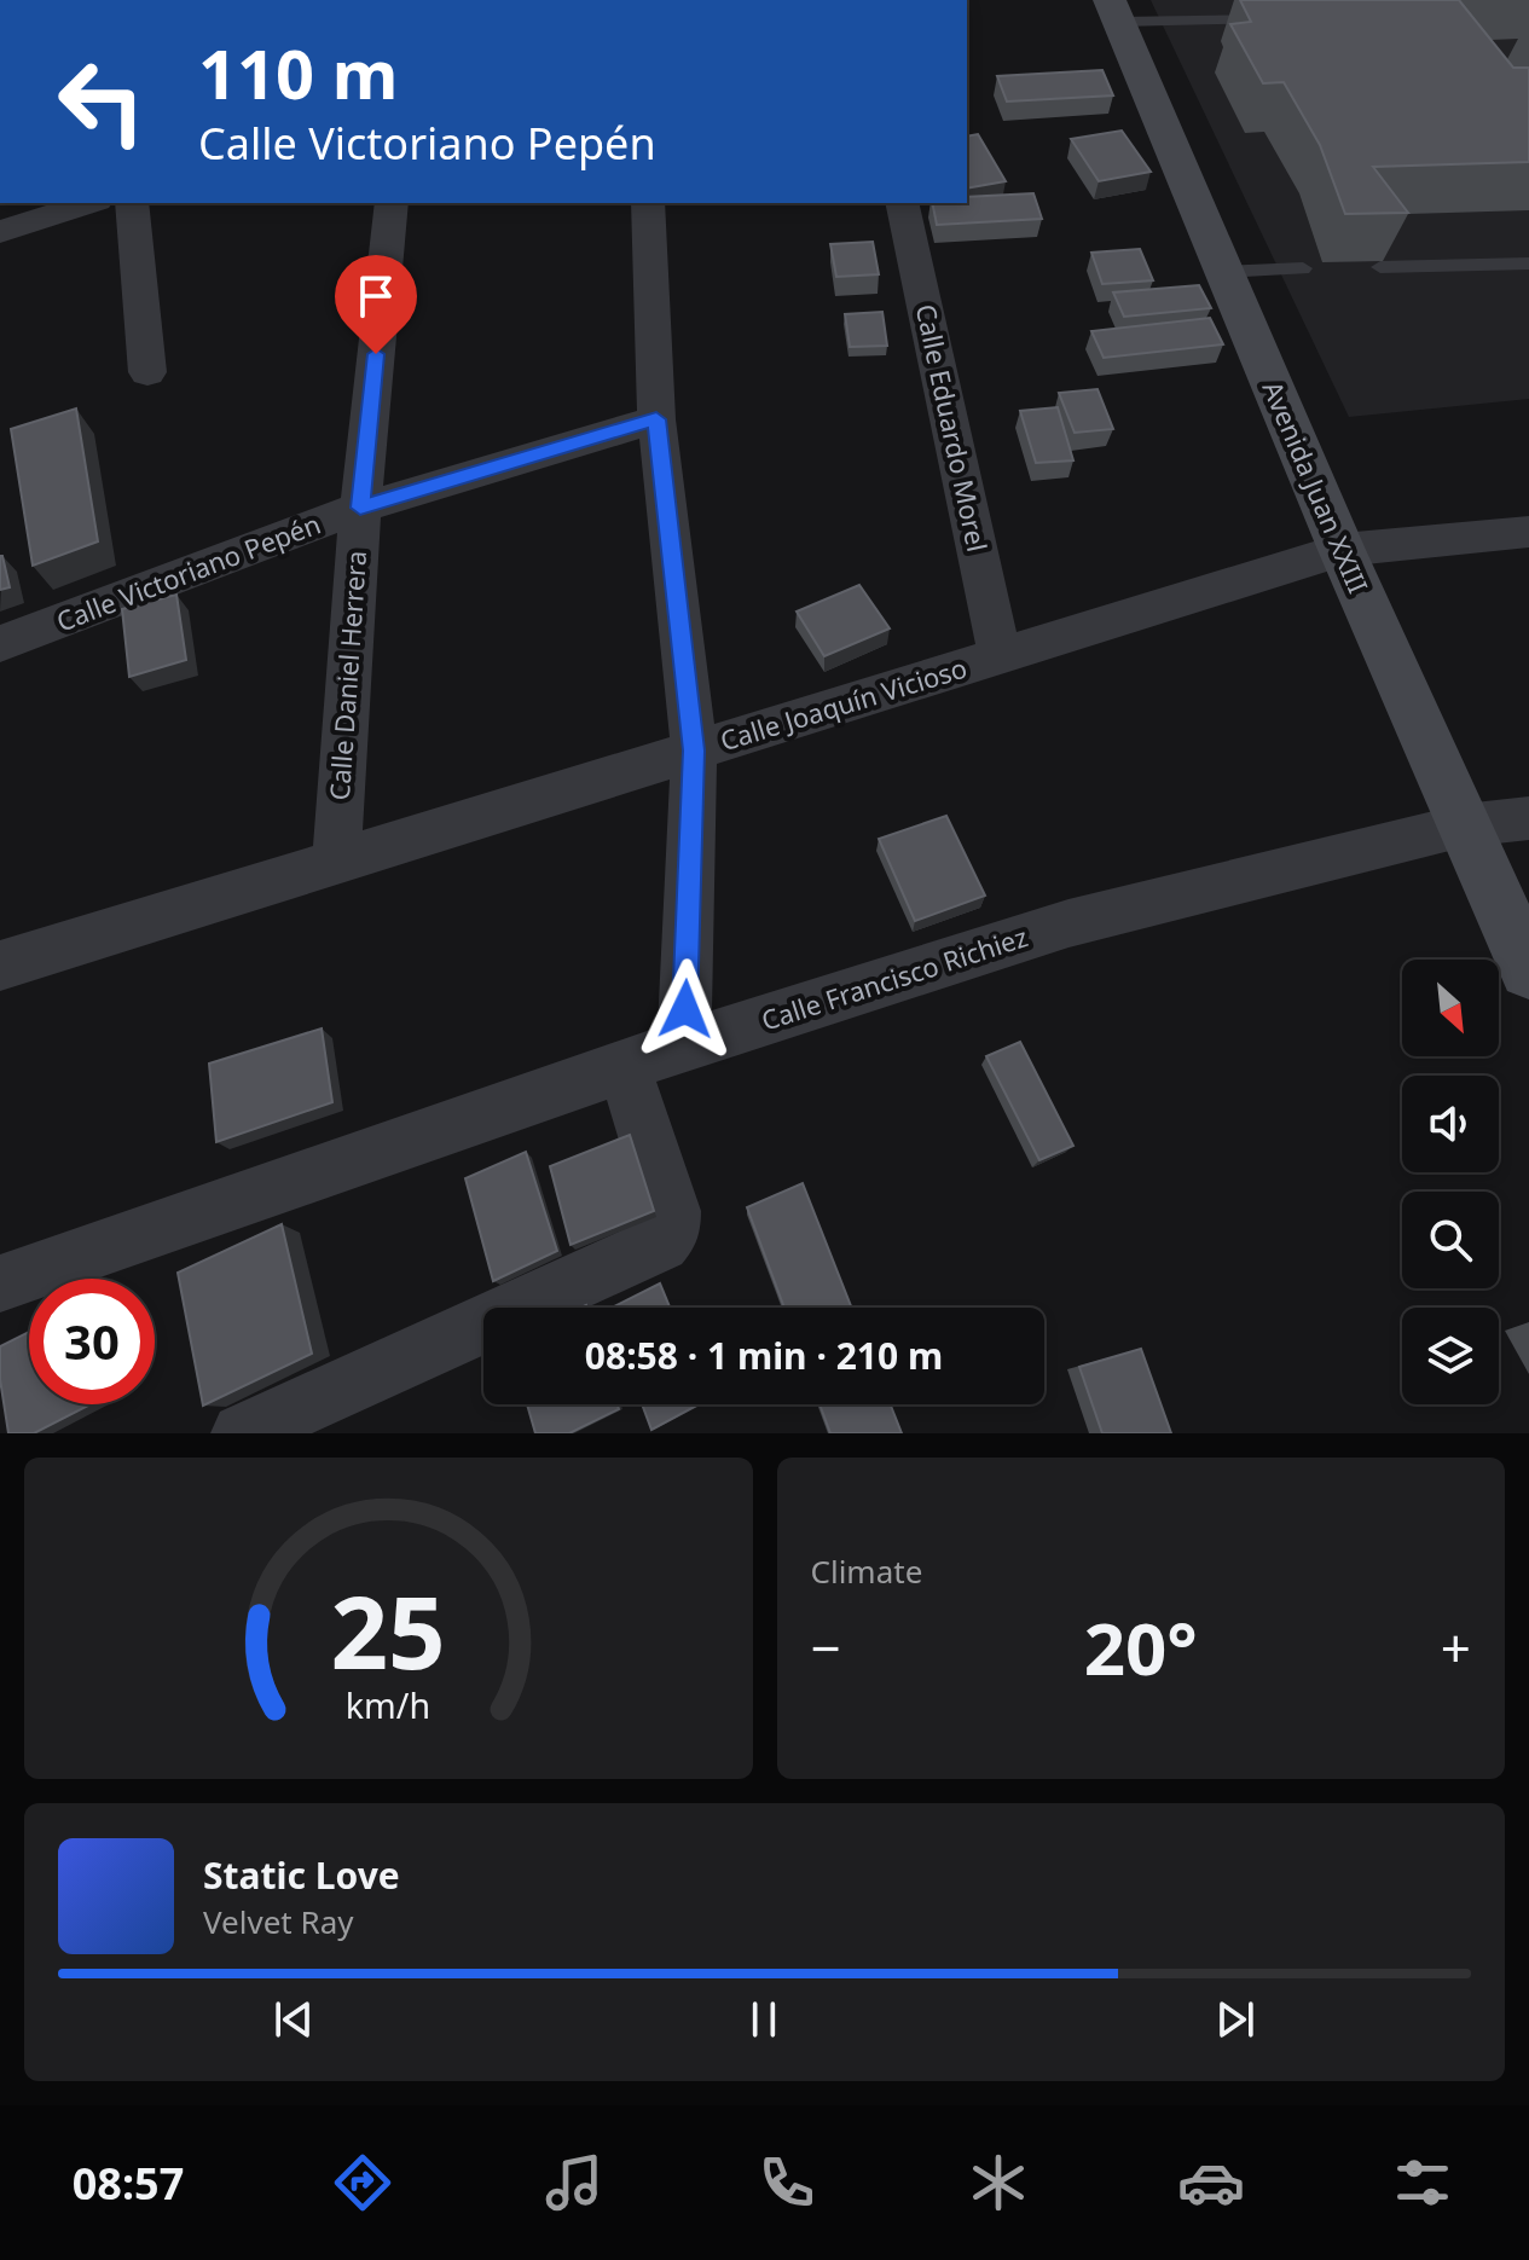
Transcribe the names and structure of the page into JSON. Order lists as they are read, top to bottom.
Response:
{
  "streets": {
    "street": [
      "Calle Eduardo Morel",
      "Avenida Juan XXIII",
      "Calle Victoriano Pepén",
      "Calle Daniel Herrera",
      "Calle Joaquín Vicioso",
      "Calle Francisco Richiez"
    ]
  },
  "crossings": [
    ["Calle Eduardo Morel", "Calle Joaquín Vicioso"],
    ["Avenida Juan XXIII", "Calle Joaquín Vicioso"],
    ["Avenida Juan XXIII", "Calle Francisco Richiez"],
    ["Calle Victoriano Pepén", "Calle Daniel Herrera"],
    ["Calle Daniel Herrera", "Calle Joaquín Vicioso"]
  ],
  "north": "bottom right",
  "page": {
    "turn": ["110 m", "Calle Victoriano Pepén"],
    "limit": "30",
    "trip": "08:58 · 1 min · 210 m",
    "tile": "Climate",
    "heat": ["−", "20°", "+"],
    "song": ["Static Love", "Velvet Ray"],
    "tabs": "08:57",
    "gauge": ["25", "km/h"]
  }
}
